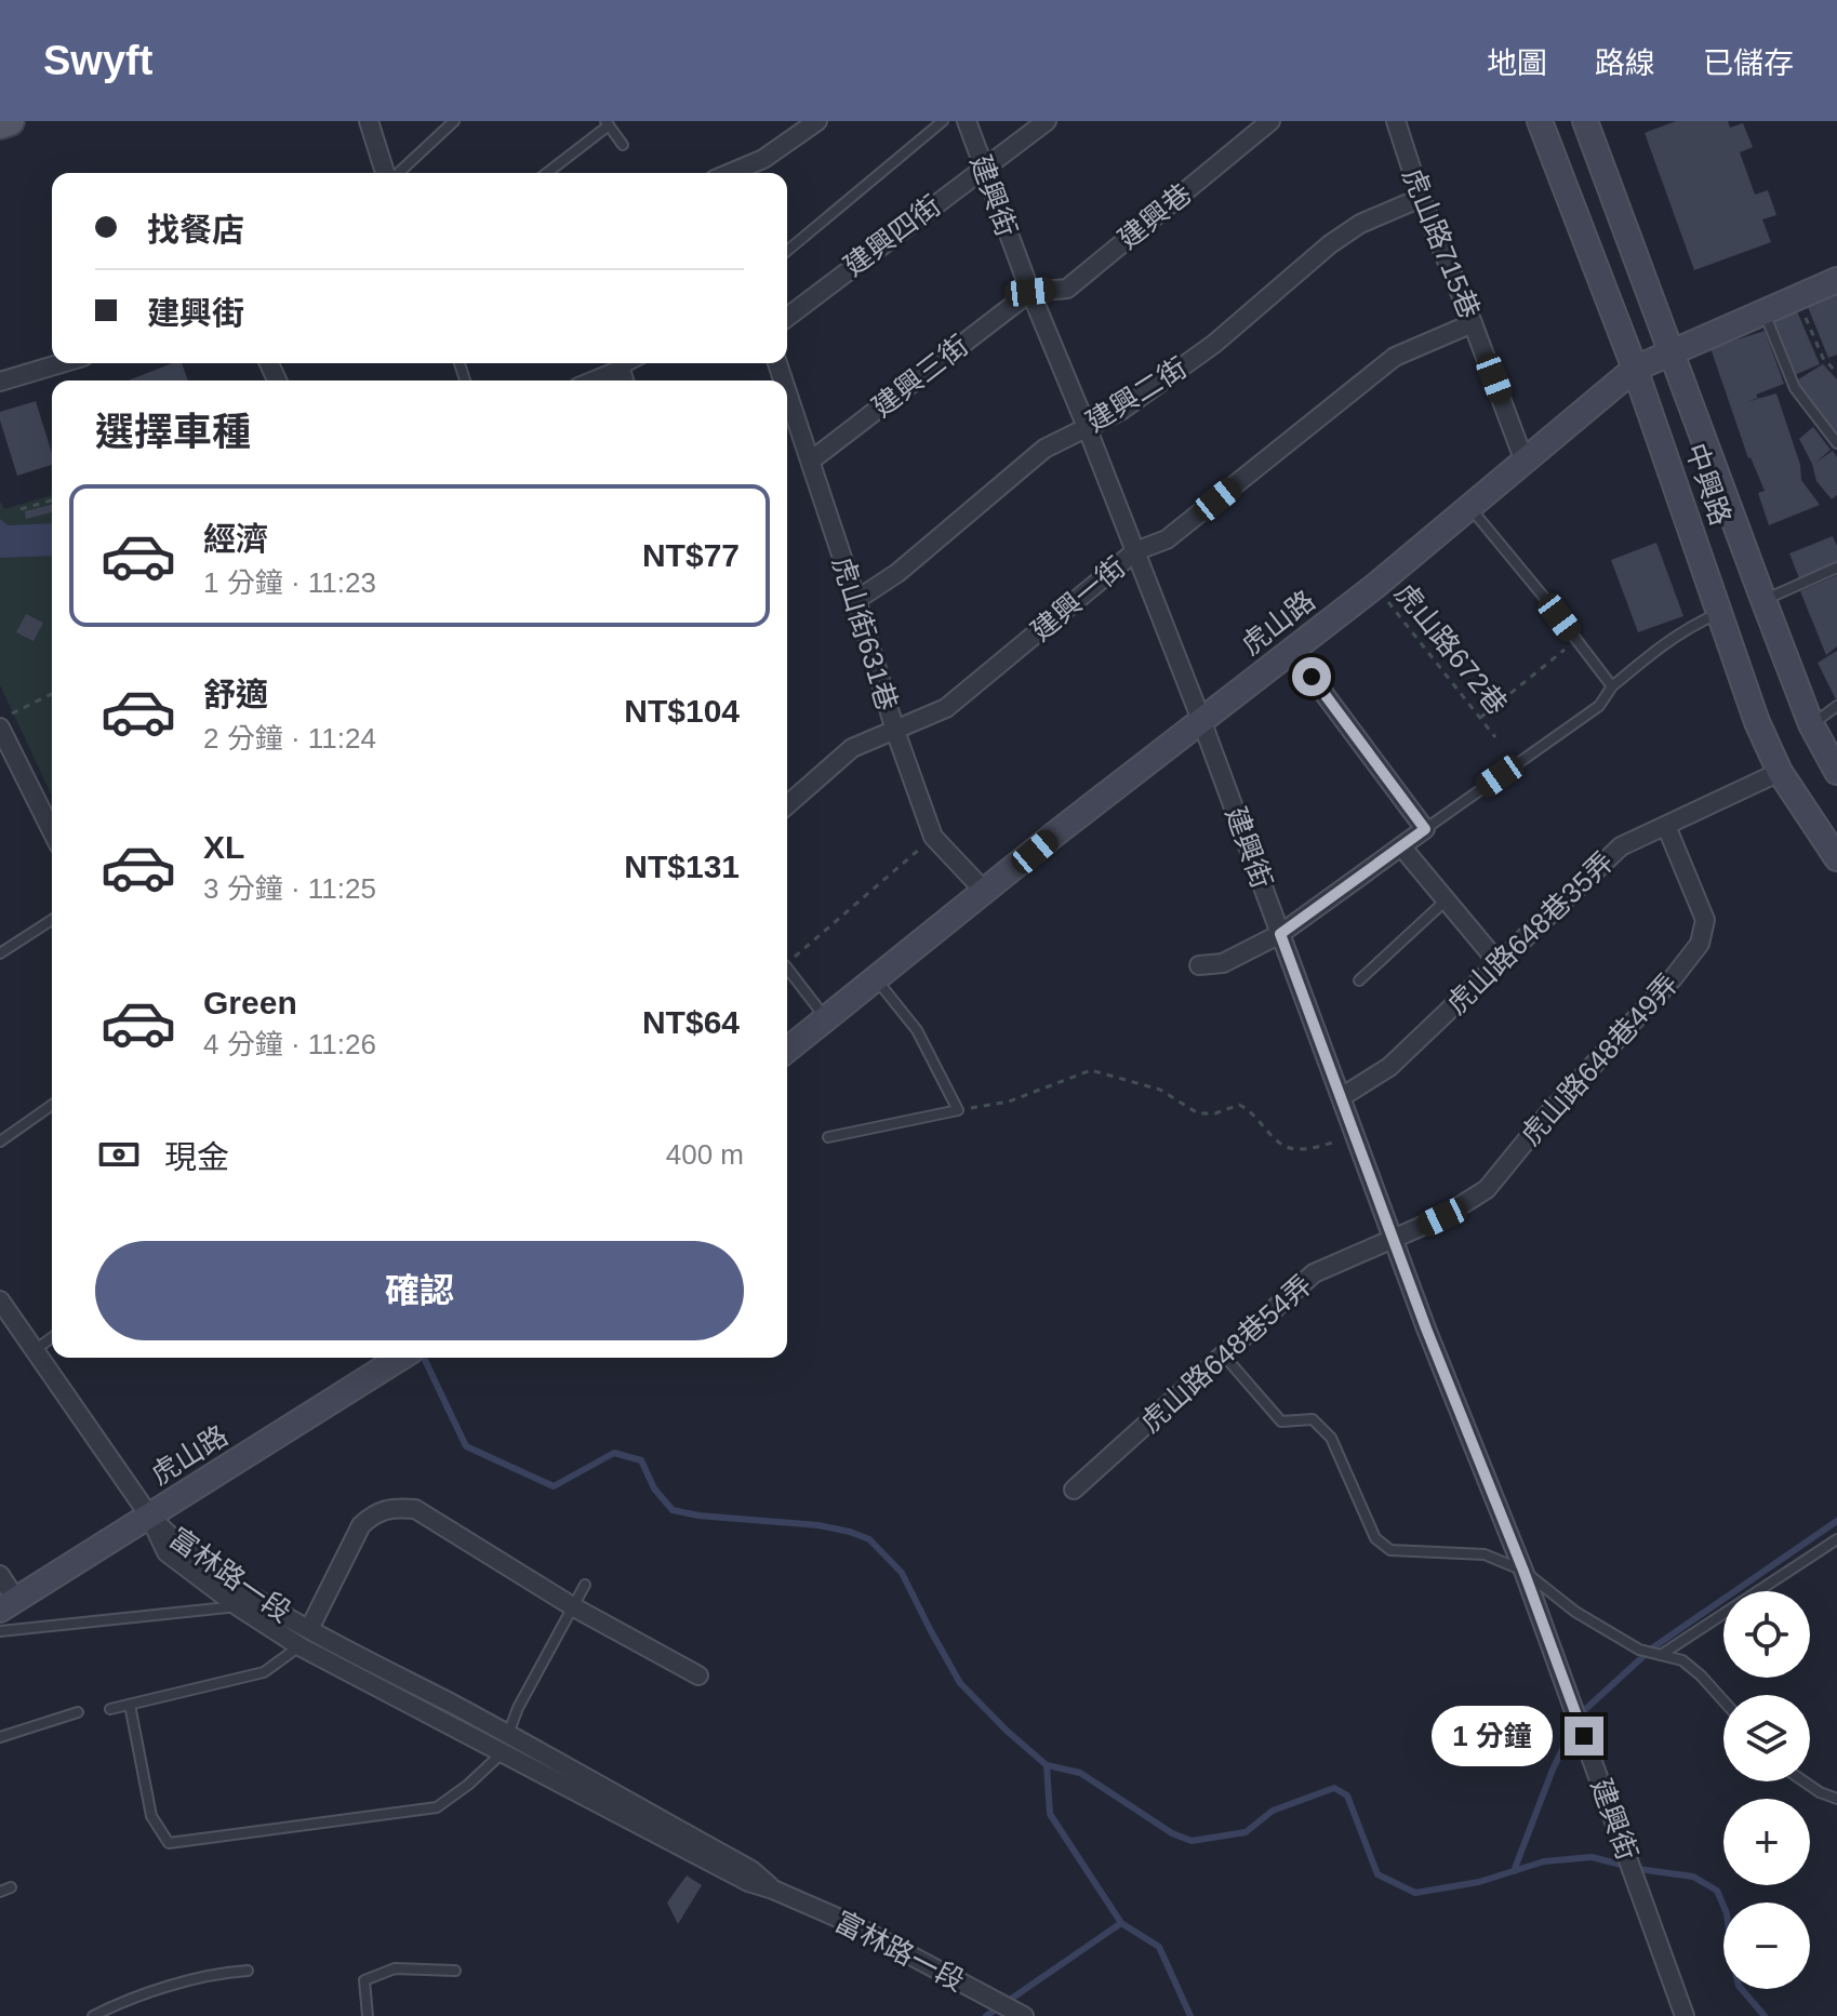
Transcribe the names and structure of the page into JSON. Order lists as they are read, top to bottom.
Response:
{
  "streets": {
    "street": [
      "建興街",
      "建興巷",
      "建興四街",
      "虎山路715巷",
      "建興三街",
      "建興二街",
      "中興路",
      "建興一街",
      "虎山路",
      "虎山街631巷",
      "虎山路648巷35弄",
      "虎山路648巷49弄",
      "虎山路648巷54弄",
      "富林路一段"
    ],
    "path": ["虎山路672巷"]
  },
  "crossings": [
    ["建興街", "建興巷"],
    ["建興街", "建興四街"],
    ["建興街", "建興三街"],
    ["建興街", "建興二街"],
    ["建興街", "建興一街"],
    ["建興街", "虎山路"],
    ["建興街", "虎山路648巷35弄"],
    ["建興街", "虎山路648巷49弄"],
    ["建興街", "虎山路648巷54弄"],
    ["建興巷", "建興三街"],
    ["虎山路715巷", "建興二街"],
    ["虎山路715巷", "建興一街"],
    ["虎山路715巷", "虎山路"],
    ["建興三街", "虎山街631巷"],
    ["建興二街", "虎山街631巷"],
    ["中興路", "虎山路"],
    ["中興路", "虎山路648巷35弄"],
    ["建興一街", "虎山街631巷"],
    ["虎山路", "虎山街631巷"],
    ["虎山路", "虎山路672巷"],
    ["虎山路", "富林路一段"],
    ["虎山路648巷35弄", "虎山路648巷49弄"],
    ["虎山路648巷49弄", "虎山路648巷54弄"]
  ],
  "page": {
    "header": "Swyft",
    "nav": ["地圖", "路線", "已儲存"],
    "banner": ["找餐店", "建興街"],
    "heading": "選擇車種",
    "list": [
      {
        "name": "經濟",
        "note": "1 分鐘 · 11:23",
        "value": "NT$77"
      },
      {
        "name": "舒適",
        "note": "2 分鐘 · 11:24",
        "value": "NT$104"
      },
      {
        "name": "XL",
        "note": "3 分鐘 · 11:25",
        "value": "NT$131"
      },
      {
        "name": "Green",
        "note": "4 分鐘 · 11:26",
        "value": "NT$64"
      }
    ],
    "pay": ["現金", "400 m"],
    "buttons": "確認",
    "map_buttons": ["+", "−"],
    "bubble": "1 分鐘"
  }
}
